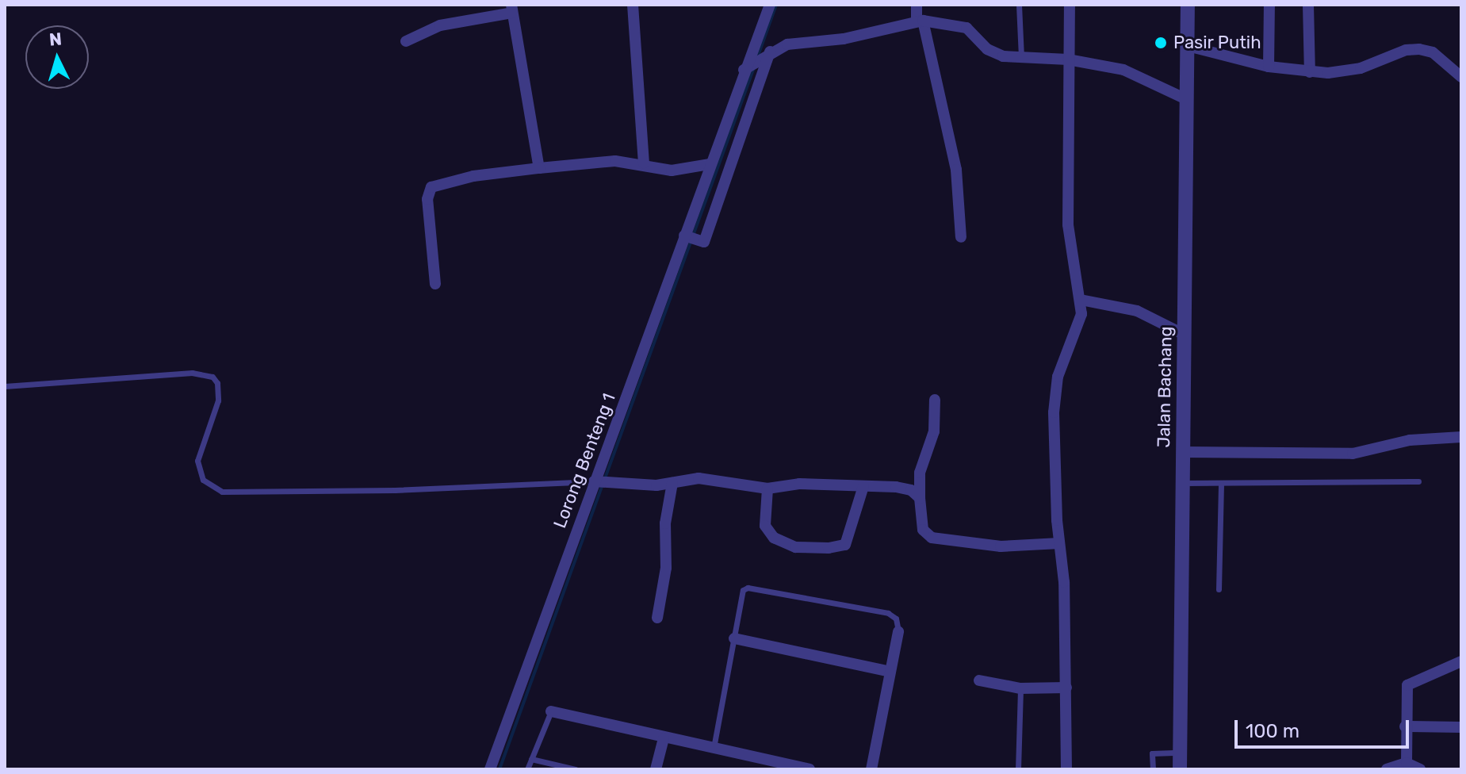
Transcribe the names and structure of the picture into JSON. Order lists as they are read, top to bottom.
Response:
{
  "streets": {
    "street": ["Jalan Bachang", "Lorong Benteng 1"]
  },
  "places": ["Pasir Putih"],
  "scale_bar": "100 m",
  "north": "top"
}
